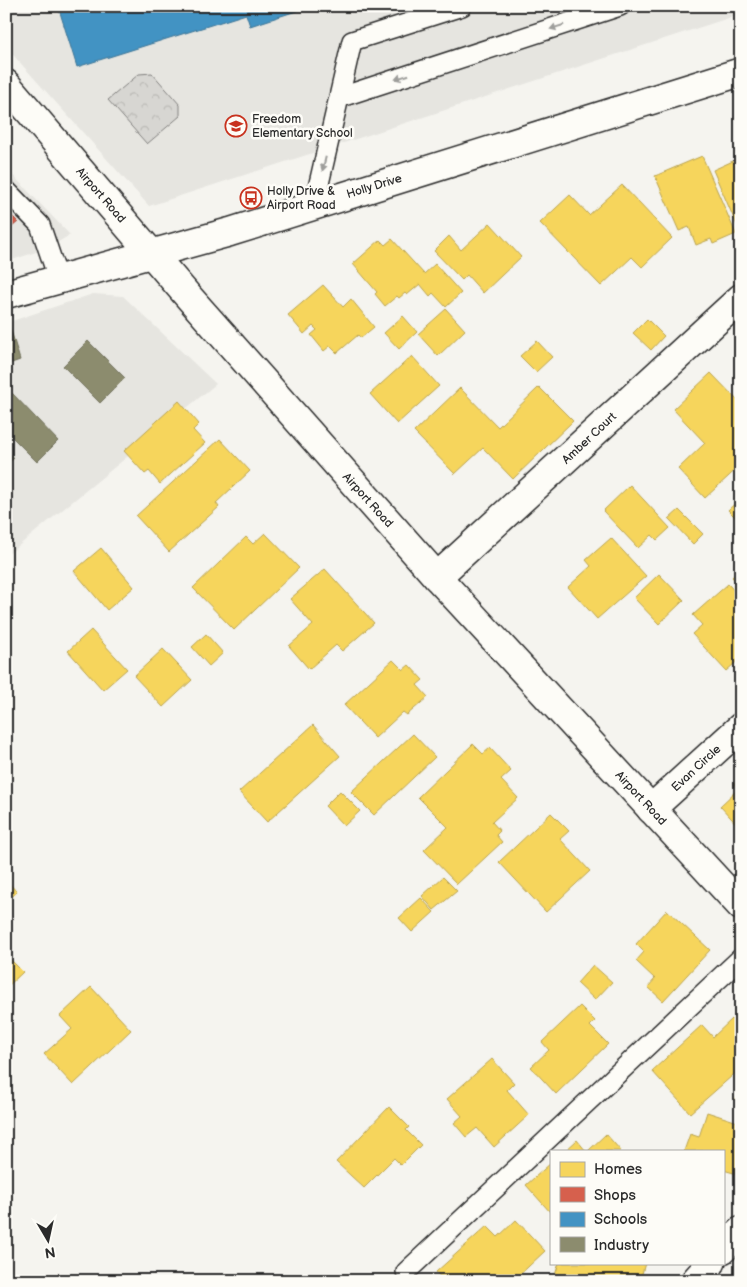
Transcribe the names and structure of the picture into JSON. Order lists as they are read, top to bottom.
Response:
{
  "streets": {
    "street": [
      "Holly Drive",
      "Airport Road",
      "Amber Court",
      "Evan Circle"
    ]
  },
  "crossings": [
    ["Holly Drive", "Airport Road"],
    ["Airport Road", "Amber Court"],
    ["Airport Road", "Evan Circle"]
  ],
  "places": {
    "school or university": ["Freedom Elementary School"],
    "bus stop": ["Holly Drive & Airport Road"]
  },
  "legend": [
    "Homes",
    "Shops",
    "Schools",
    "Industry"
  ],
  "north": "bottom"
}
